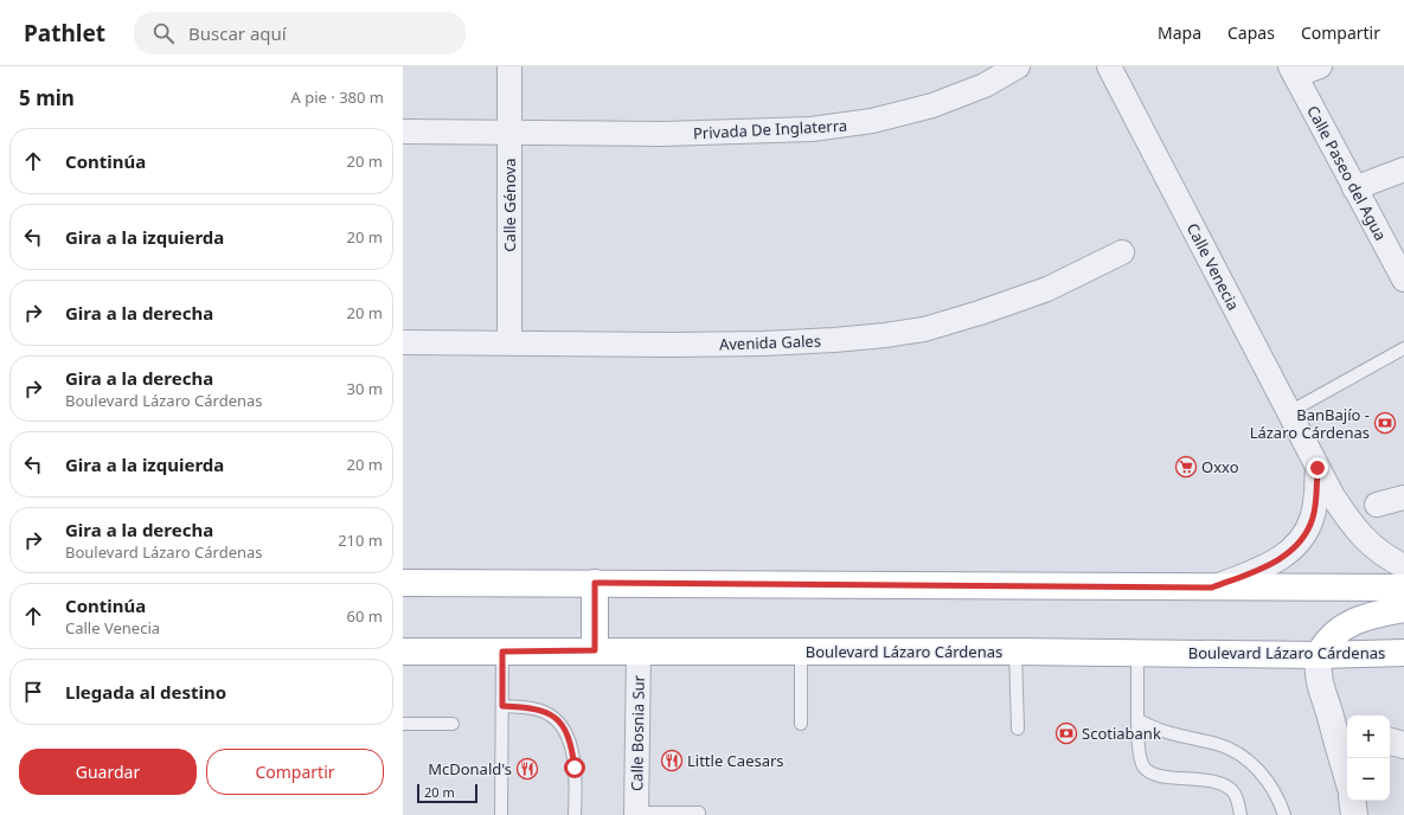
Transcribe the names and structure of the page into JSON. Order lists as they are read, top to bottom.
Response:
{
  "streets": {
    "main road": ["Boulevard Lázaro Cárdenas"],
    "street": [
      "Privada De Inglaterra",
      "Calle Paseo del Agua",
      "Calle Génova",
      "Calle Venecia",
      "Avenida Gales",
      "Calle Bosnia Sur"
    ]
  },
  "crossings": [
    ["Privada De Inglaterra", "Calle Génova"],
    ["Calle Génova", "Avenida Gales"],
    ["Boulevard Lázaro Cárdenas", "Calle Bosnia Sur"]
  ],
  "places": {
    "bank": ["BanBajío - Lázaro Cárdenas", "Scotiabank"],
    "supermarket": ["Oxxo"],
    "restaurant": ["Little Caesars", "McDonald's"]
  },
  "scale_bar": "20 m",
  "page": {
    "header": "Pathlet",
    "search": "Buscar aquí",
    "nav": ["Mapa", "Capas", "Compartir"],
    "heading": ["5 min", "A pie · 380 m"],
    "list": [
      ["Continúa", "20 m"],
      ["Gira a la izquierda", "20 m"],
      ["Gira a la derecha", "20 m"],
      ["Gira a la derecha", "Boulevard Lázaro Cárdenas", "30 m"],
      ["Gira a la izquierda", "20 m"],
      ["Gira a la derecha", "Boulevard Lázaro Cárdenas", "210 m"],
      ["Continúa", "Calle Venecia", "60 m"],
      "Llegada al destino"
    ],
    "map_buttons": ["+", "−"],
    "buttons": ["Guardar", "Compartir"],
    "scale": "20 m"
  }
}
